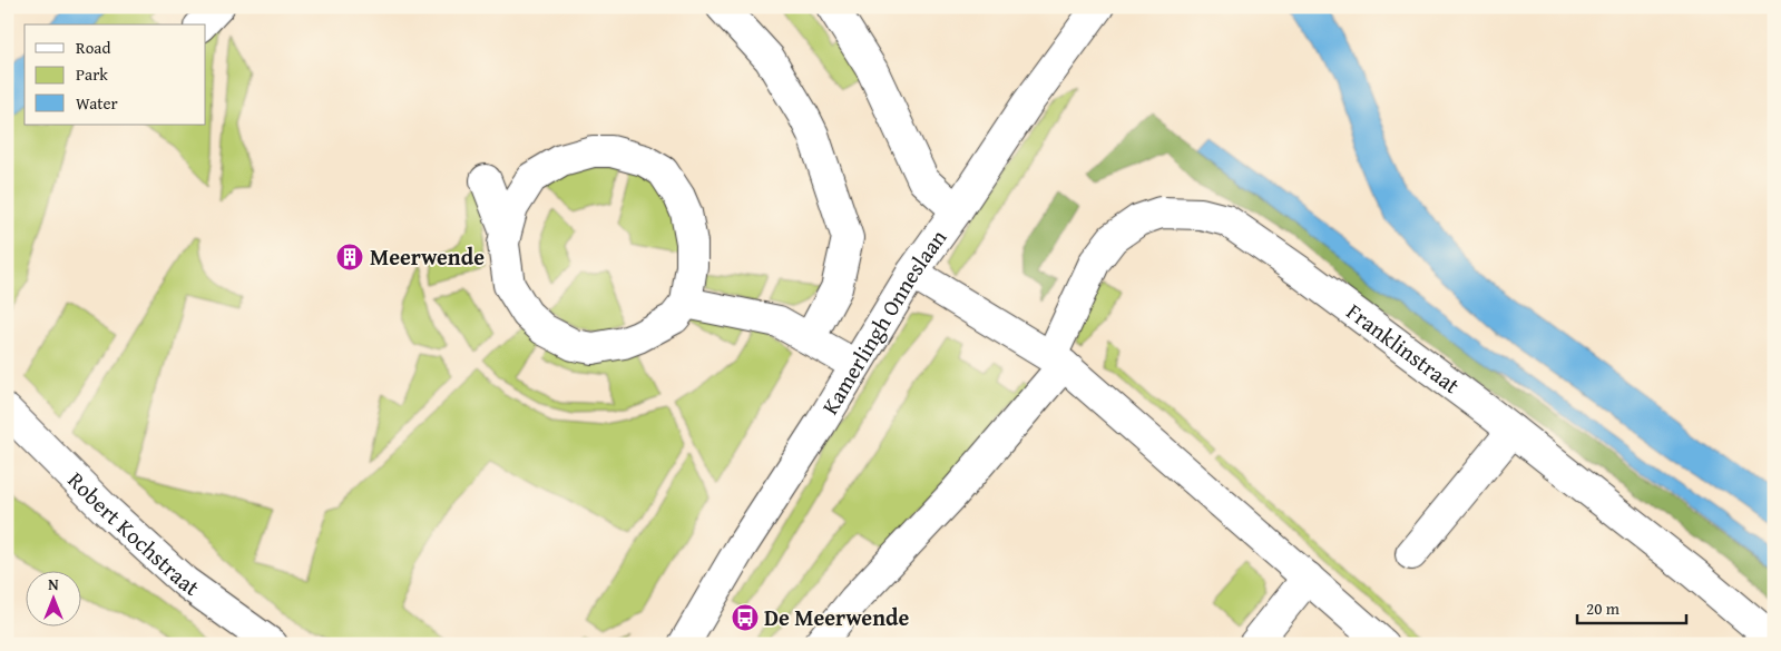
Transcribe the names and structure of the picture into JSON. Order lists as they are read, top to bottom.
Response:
{
  "streets": {
    "street": ["Kamerlingh Onneslaan", "Franklinstraat", "Robert Kochstraat"]
  },
  "places": {
    "building": ["Meerwende"],
    "bus stop": ["De Meerwende"]
  },
  "legend": ["Road", "Park", "Water"],
  "scale_bar": "20 m",
  "north": "top"
}
